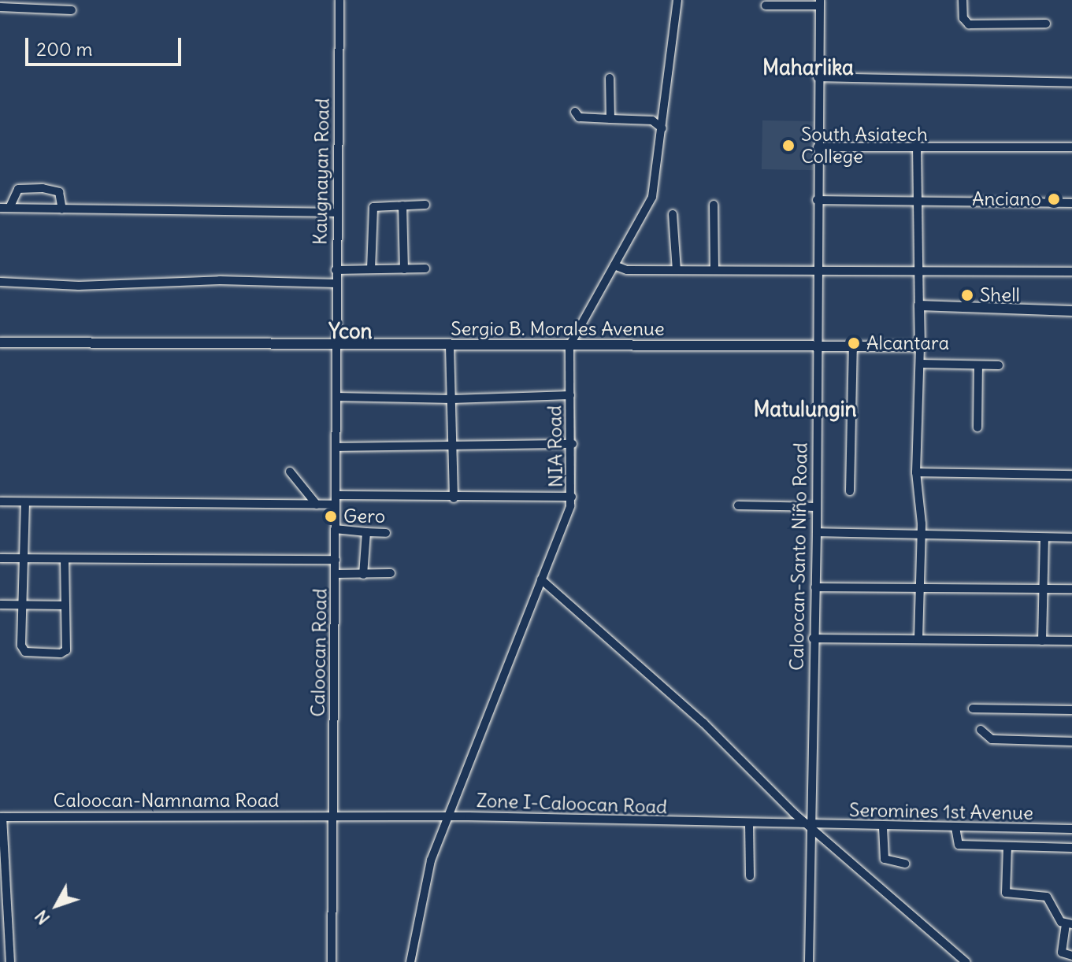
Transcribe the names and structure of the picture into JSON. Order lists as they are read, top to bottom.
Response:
{
  "streets": {
    "main road": ["Sergio B. Morales Avenue"],
    "street": [
      "Kaugnayan Road",
      "NIA Road",
      "Caloocan-Santo Niño Road",
      "Caloocan Road",
      "Caloocan-Namnama Road",
      "Zone I-Caloocan Road",
      "Seromines 1st Avenue"
    ]
  },
  "crossings": [
    ["Kaugnayan Road", "Sergio B. Morales Avenue"],
    ["Kaugnayan Road", "Caloocan Road"],
    ["Sergio B. Morales Avenue", "NIA Road"],
    ["Sergio B. Morales Avenue", "Caloocan-Santo Niño Road"],
    ["Sergio B. Morales Avenue", "Caloocan Road"],
    ["NIA Road", "Zone I-Caloocan Road"],
    ["Caloocan-Santo Niño Road", "Zone I-Caloocan Road"],
    ["Caloocan-Santo Niño Road", "Seromines 1st Avenue"],
    ["Caloocan Road", "Caloocan-Namnama Road"],
    ["Caloocan Road", "Zone I-Caloocan Road"],
    ["Caloocan-Namnama Road", "Zone I-Caloocan Road"],
    ["Zone I-Caloocan Road", "Seromines 1st Avenue"]
  ],
  "districts": ["Maharlika", "Ycon", "Matulungin"],
  "places": [
    "South Asiatech College",
    "Anciano",
    "Shell",
    "Alcantara",
    "Gero"
  ],
  "scale_bar": "200 m",
  "north": "bottom left"
}
